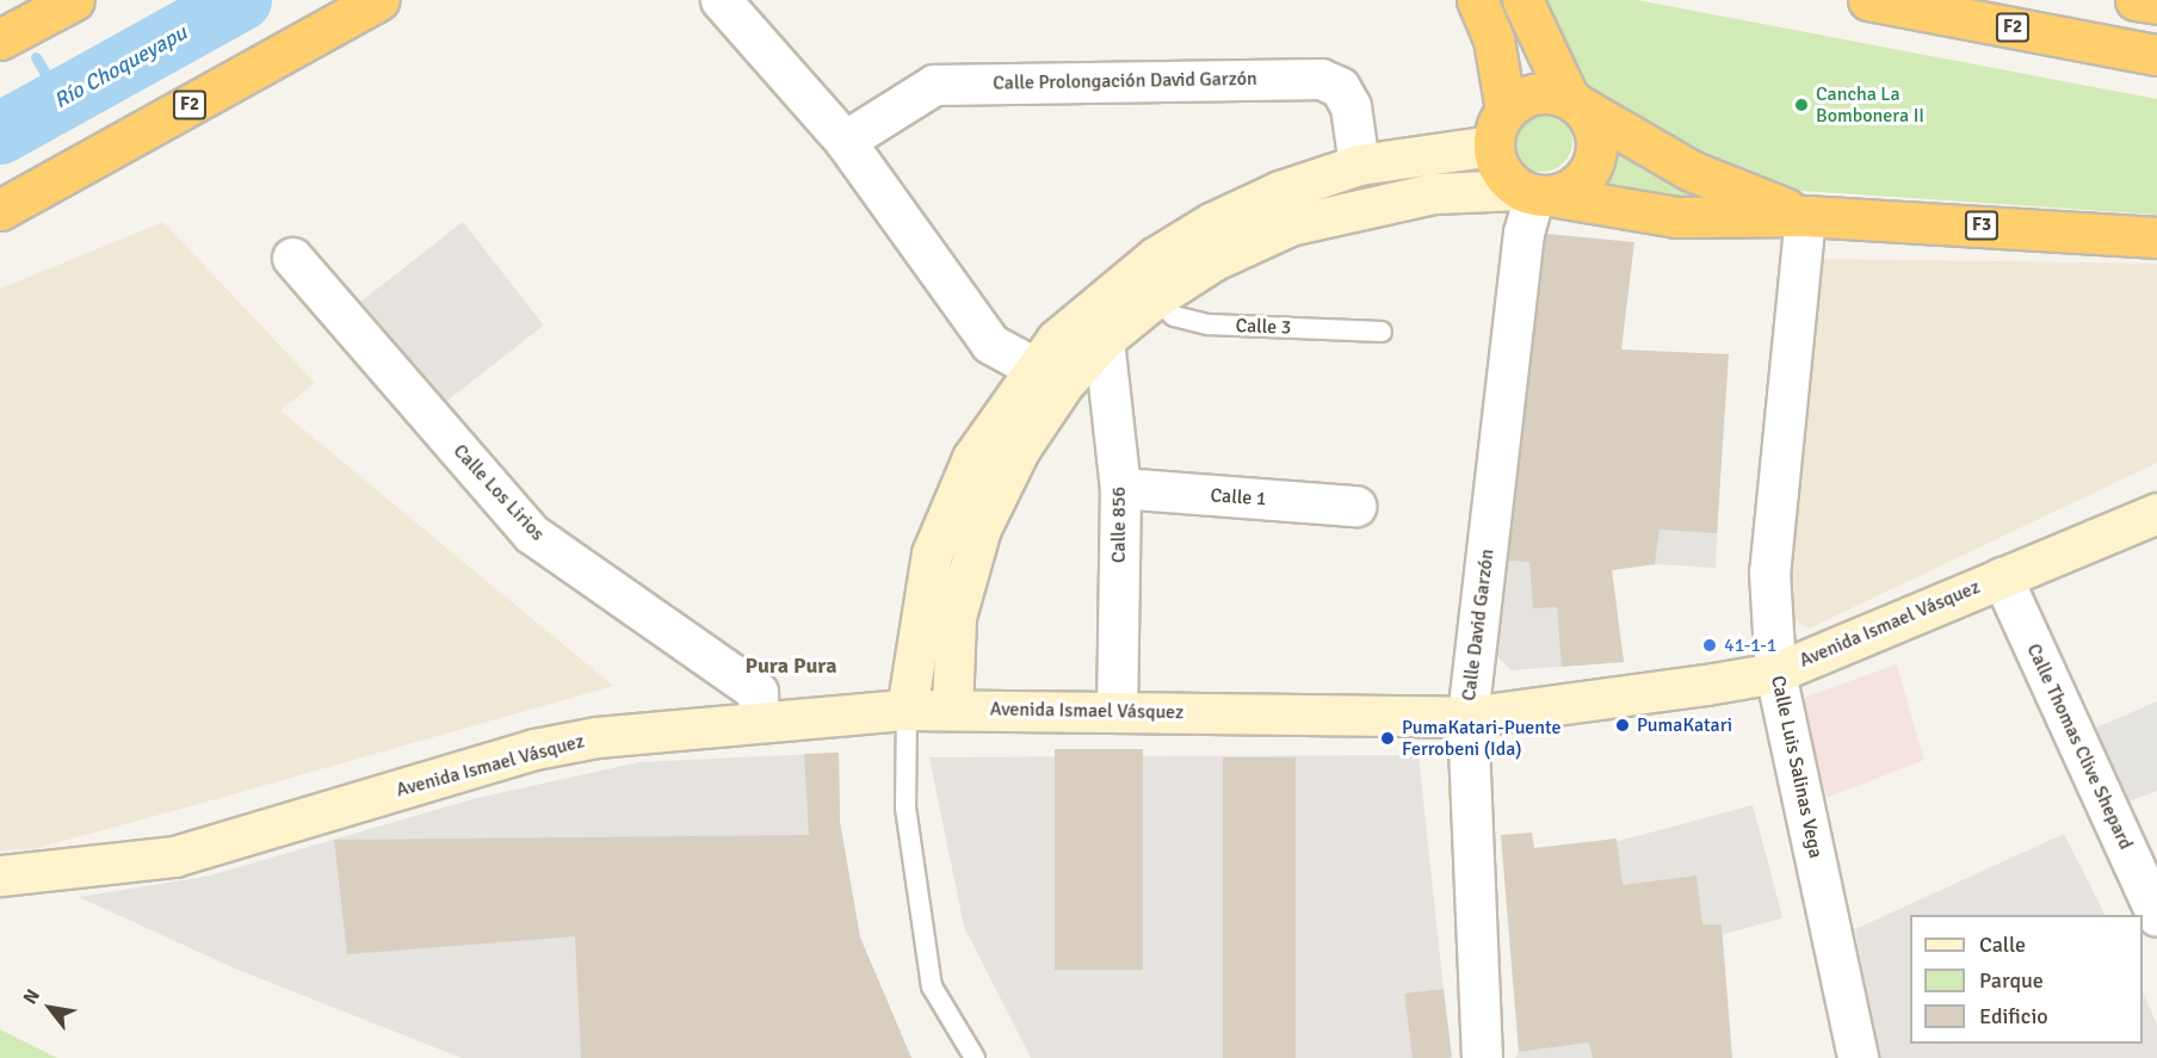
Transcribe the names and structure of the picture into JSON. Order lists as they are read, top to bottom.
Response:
{
  "streets": {
    "highway": ["F2", "F3"],
    "main road": ["Avenida Ismael Vásquez"],
    "street": [
      "Calle Prolongación David Garzón",
      "Calle Los Lirios",
      "Calle 1",
      "Calle 856",
      "Calle David Garzón",
      "Calle Thomas Clive Shepard",
      "Calle Luis Salinas Vega"
    ],
    "lane": ["Calle 3"]
  },
  "crossings": [
    ["F3", "Calle David Garzón"],
    ["F3", "Calle Luis Salinas Vega"],
    ["Calle Los Lirios", "Avenida Ismael Vásquez"],
    ["Calle 1", "Calle 856"],
    ["Calle 856", "Avenida Ismael Vásquez"],
    ["Avenida Ismael Vásquez", "Calle David Garzón"],
    ["Avenida Ismael Vásquez", "Calle Thomas Clive Shepard"],
    ["Avenida Ismael Vásquez", "Calle Luis Salinas Vega"]
  ],
  "districts": ["Pura Pura"],
  "water": ["Río Choqueyapu"],
  "places": [
    "Cancha La Bombonera II",
    "41-1-1",
    "PumaKatari",
    "PumaKatari-Puente Ferrobeni (Ida)"
  ],
  "legend": ["Calle", "Parque", "Edificio"],
  "north": "top left"
}
